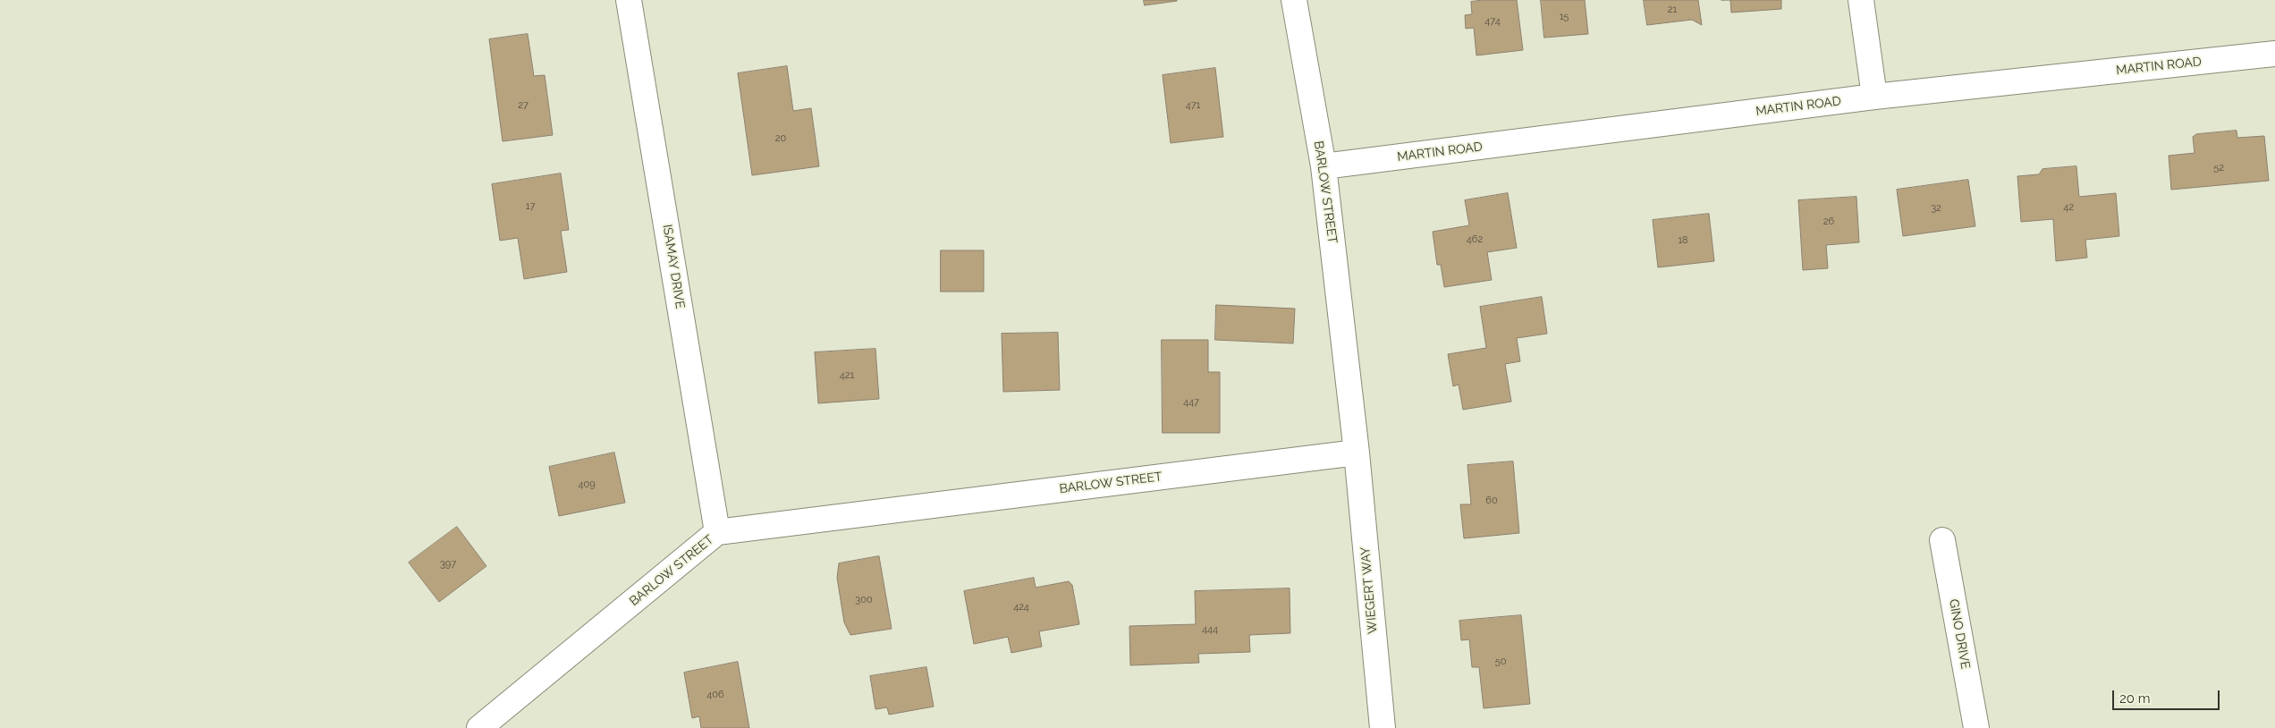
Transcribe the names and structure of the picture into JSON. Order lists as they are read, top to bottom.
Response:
{
  "streets": {
    "street": [
      "MARTIN ROAD",
      "BARLOW STREET",
      "ISAMAY DRIVE",
      "WIEGERT WAY",
      "GINO DRIVE"
    ]
  },
  "crossings": [
    ["MARTIN ROAD", "BARLOW STREET"],
    ["BARLOW STREET", "ISAMAY DRIVE"],
    ["BARLOW STREET", "WIEGERT WAY"]
  ],
  "house_numbers": [
    "21",
    "15",
    "474",
    "27",
    "471",
    "20",
    "52",
    "17",
    "42",
    "32",
    "26",
    "462",
    "18",
    "421",
    "447",
    "409",
    "60",
    "397",
    "300",
    "424",
    "444",
    "50",
    "406"
  ],
  "scale_bar": "20 m"
}
